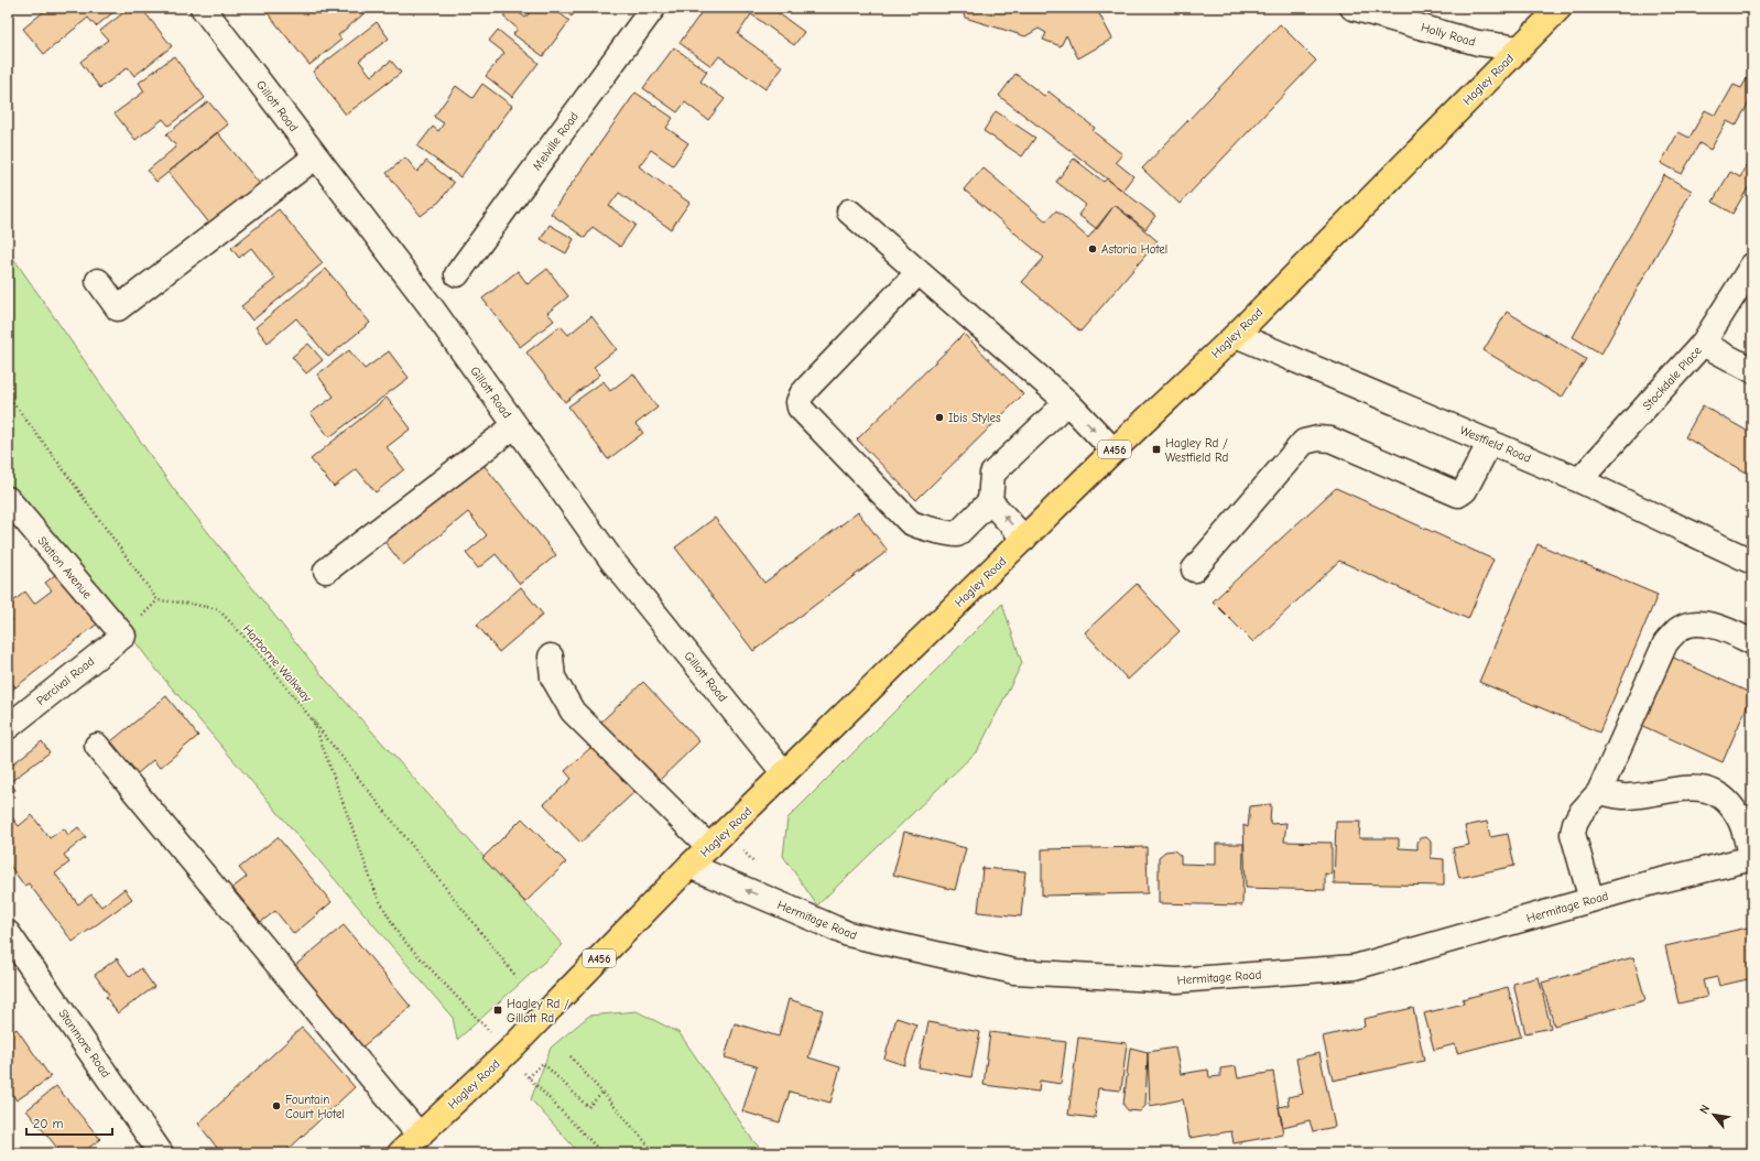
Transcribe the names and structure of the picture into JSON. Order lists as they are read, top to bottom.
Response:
{
  "streets": {
    "highway": ["Hagley Road", "A456"],
    "street": [
      "Holly Road",
      "Gillott Road",
      "Melville Road",
      "Stockdale Place",
      "Westfield Road",
      "Station Avenue",
      "Percival Road",
      "Hermitage Road",
      "Stanmore Road"
    ],
    "path": ["Harborne Walkway"]
  },
  "crossings": [
    ["Holly Road", "Hagley Road"],
    ["Hagley Road", "Gillott Road"],
    ["Hagley Road", "Westfield Road"],
    ["Hagley Road", "Hermitage Road"],
    ["Stockdale Place", "Westfield Road"],
    ["Station Avenue", "Percival Road"]
  ],
  "one_way": ["Hermitage Road"],
  "places": {
    "other": ["Astoria Hotel", "Ibis Styles", "Fountain Court Hotel"],
    "transit": ["Hagley Rd / Westfield Rd", "Hagley Rd / Gillott Rd"]
  },
  "scale_bar": "20 m",
  "north": "top left"
}
